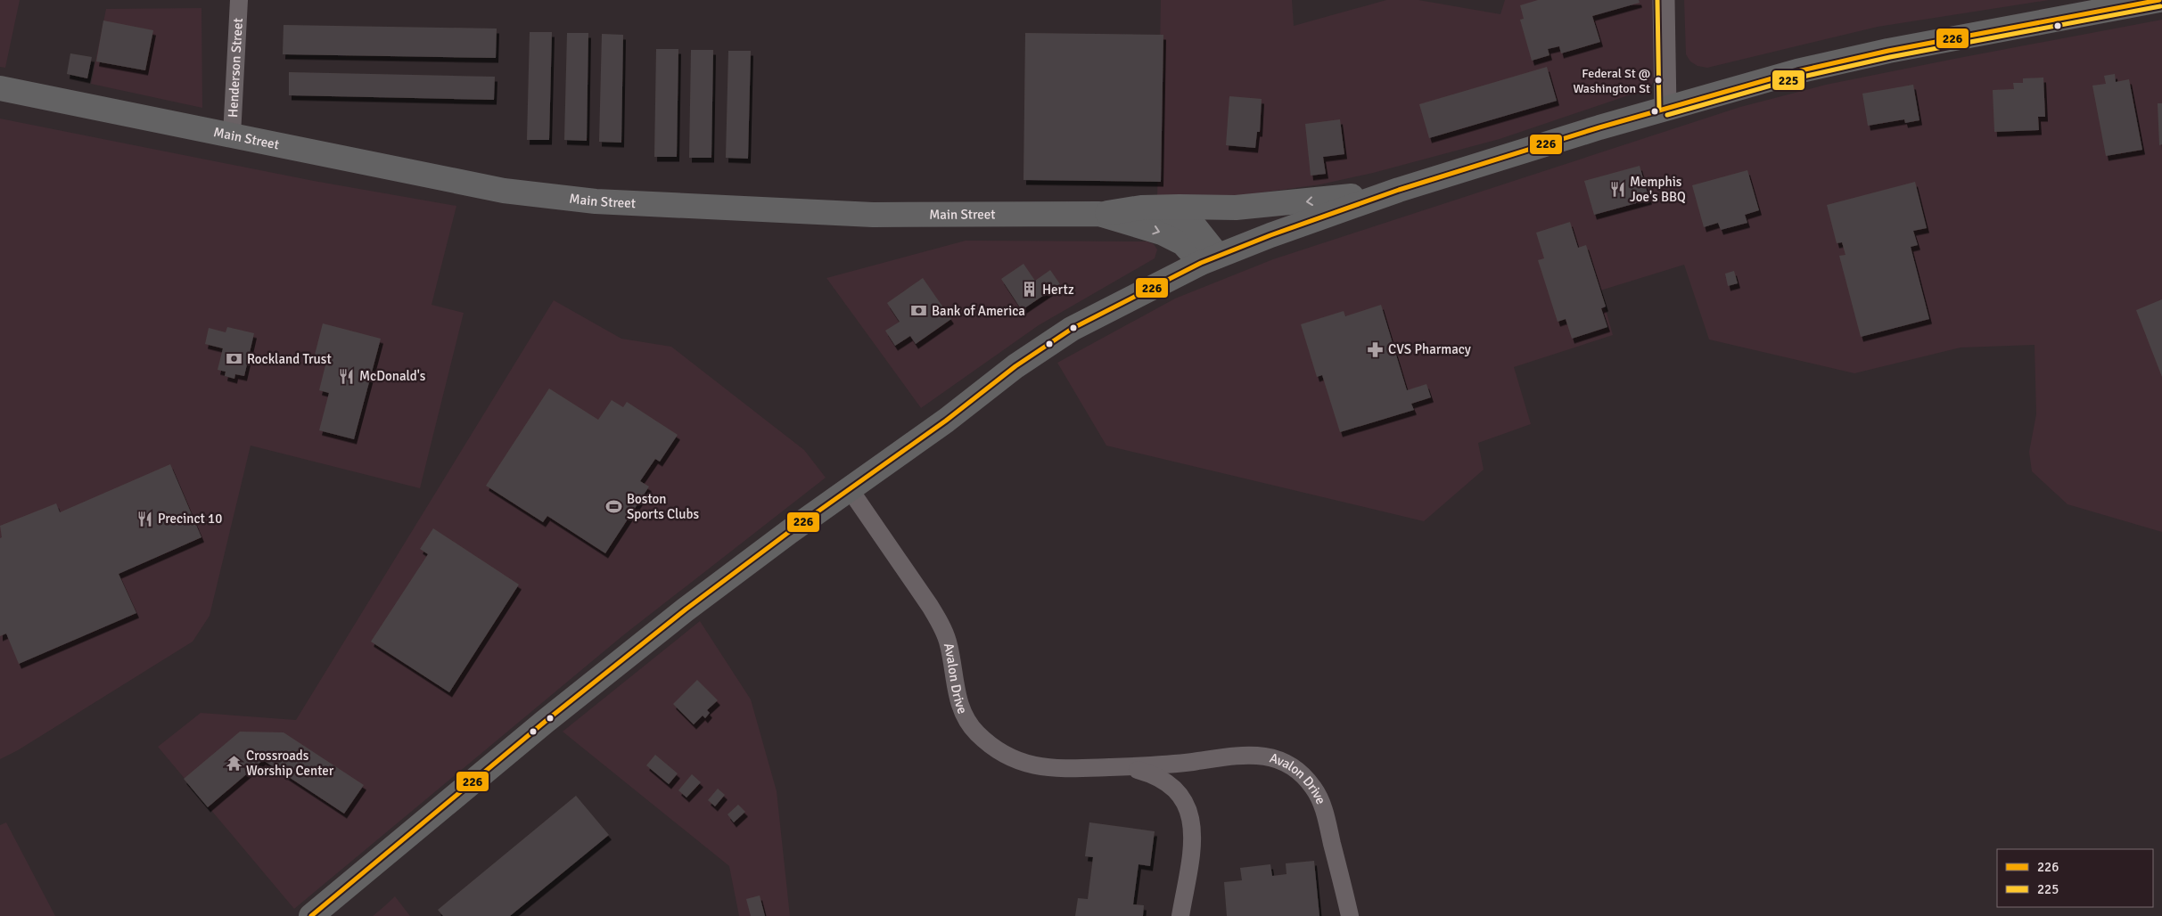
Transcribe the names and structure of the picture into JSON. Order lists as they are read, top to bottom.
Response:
{
  "streets": {
    "main road": ["Main Street"],
    "street": ["Henderson Street", "Avalon Drive"]
  },
  "crossings": [
    ["Henderson Street", "Main Street"]
  ],
  "places": {
    "other": ["Federal St @ Washington St"],
    "restaurant": ["Memphis Joe's BBQ", "McDonald's", "Precinct 10"],
    "building": ["Hertz"],
    "bank": ["Bank of America", "Rockland Trust"],
    "pharmacy": ["CVS Pharmacy"],
    "sports": ["Boston Sports Clubs"],
    "temple": ["Crossroads Worship Center"]
  },
  "lines": ["transit line 226", "transit line 225"],
  "legend": ["226", "225"]
}
